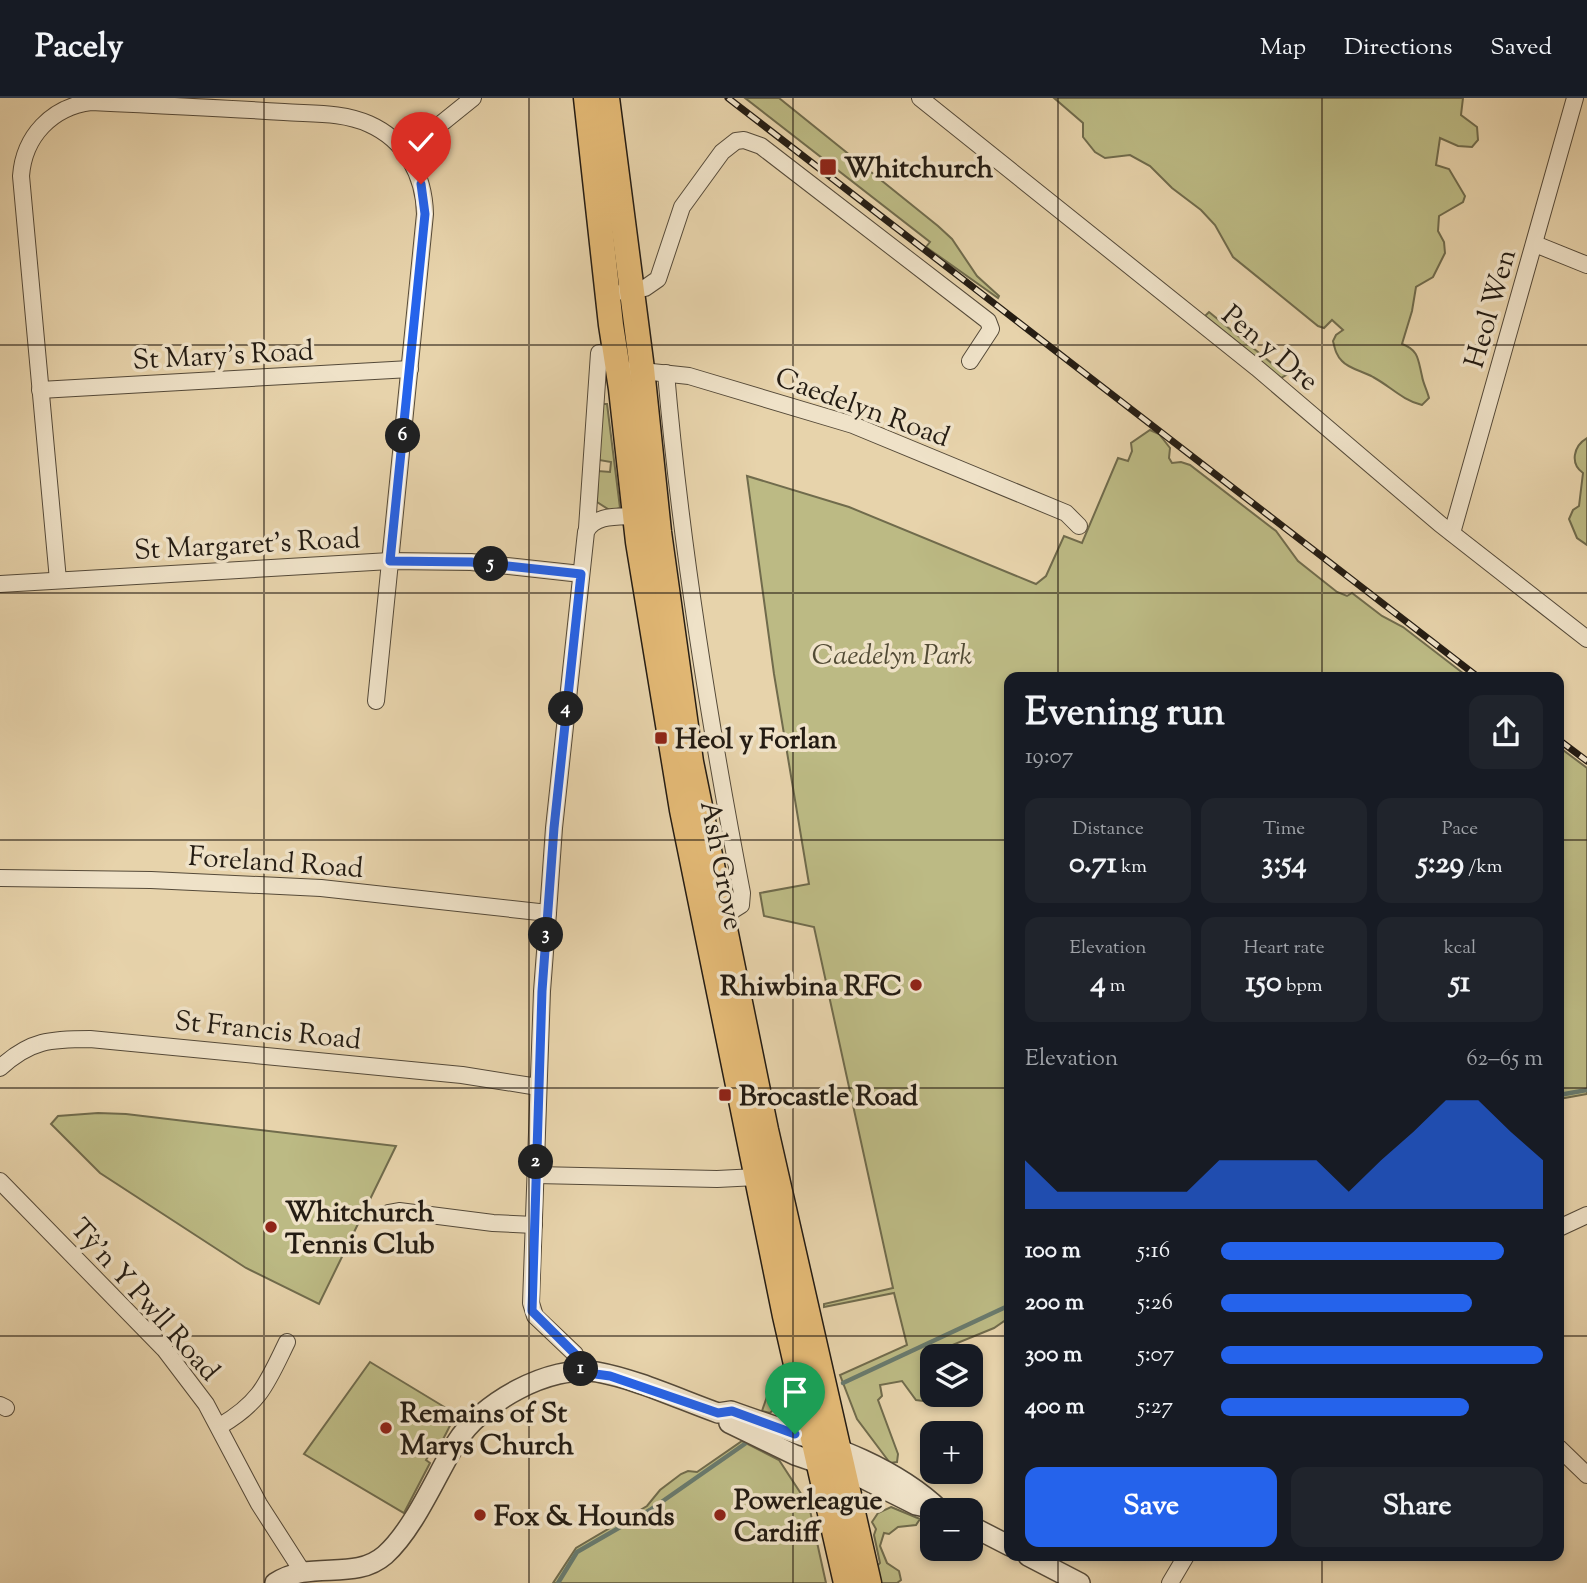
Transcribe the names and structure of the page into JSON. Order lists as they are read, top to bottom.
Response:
{
  "streets": {
    "highway": ["Ash Grove"],
    "street": [
      "Heol Wen",
      "Pen y Dre",
      "St Mary's Road",
      "Caedelyn Road",
      "St Margaret's Road",
      "Foreland Road",
      "St Francis Road",
      "Tŷ'n Y Pwll Road"
    ]
  },
  "crossings": [
    ["Heol Wen", "Pen y Dre"],
    ["Caedelyn Road", "Ash Grove"]
  ],
  "parks": ["Caedelyn Park"],
  "places": {
    "transit": ["Whitchurch", "Heol y Forlan", "Brocastle Road"],
    "other": [
      "Rhiwbina RFC",
      "Whitchurch Tennis Club",
      "Remains of St Marys Church",
      "Fox & Hounds",
      "Powerleague Cardiff"
    ]
  },
  "page": {
    "header": "Pacely",
    "nav": ["Map", "Directions", "Saved"],
    "pins": [
      "6",
      "5",
      "4",
      "3",
      "2",
      "1"
    ],
    "heading": ["Evening run", "19:07"],
    "stats": [
      ["Distance", "0.71 km"],
      ["Time", "3:54"],
      ["Pace", "5:29 /km"],
      ["Elevation", "4 m"],
      ["Heart rate", "150 bpm"],
      ["kcal", "51"]
    ],
    "chart": ["Elevation", "62–65 m"],
    "list": [
      {
        "name": "100 m",
        "note": "5:16"
      },
      {
        "name": "200 m",
        "note": "5:26"
      },
      {
        "name": "300 m",
        "note": "5:07"
      },
      {
        "name": "400 m",
        "note": "5:27"
      }
    ],
    "map_buttons": ["+", "−"],
    "buttons": ["Save", "Share"]
  }
}
